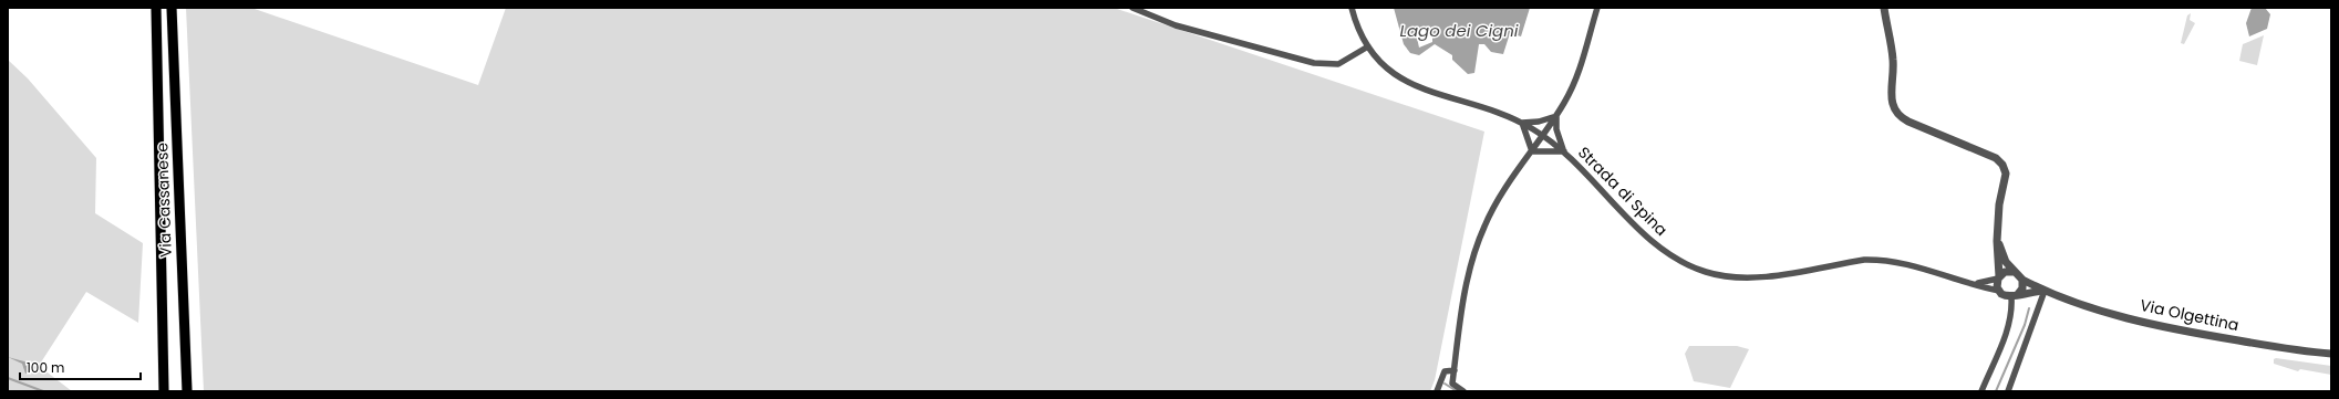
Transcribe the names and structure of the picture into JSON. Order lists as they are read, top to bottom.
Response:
{
  "streets": {
    "main road": ["Via Cassanese"],
    "street": ["Strada di Spina", "Via Olgettina"]
  },
  "crossings": [
    ["Strada di Spina", "Via Olgettina"]
  ],
  "water": ["Lago dei Cigni"],
  "scale_bar": "100 m"
}
